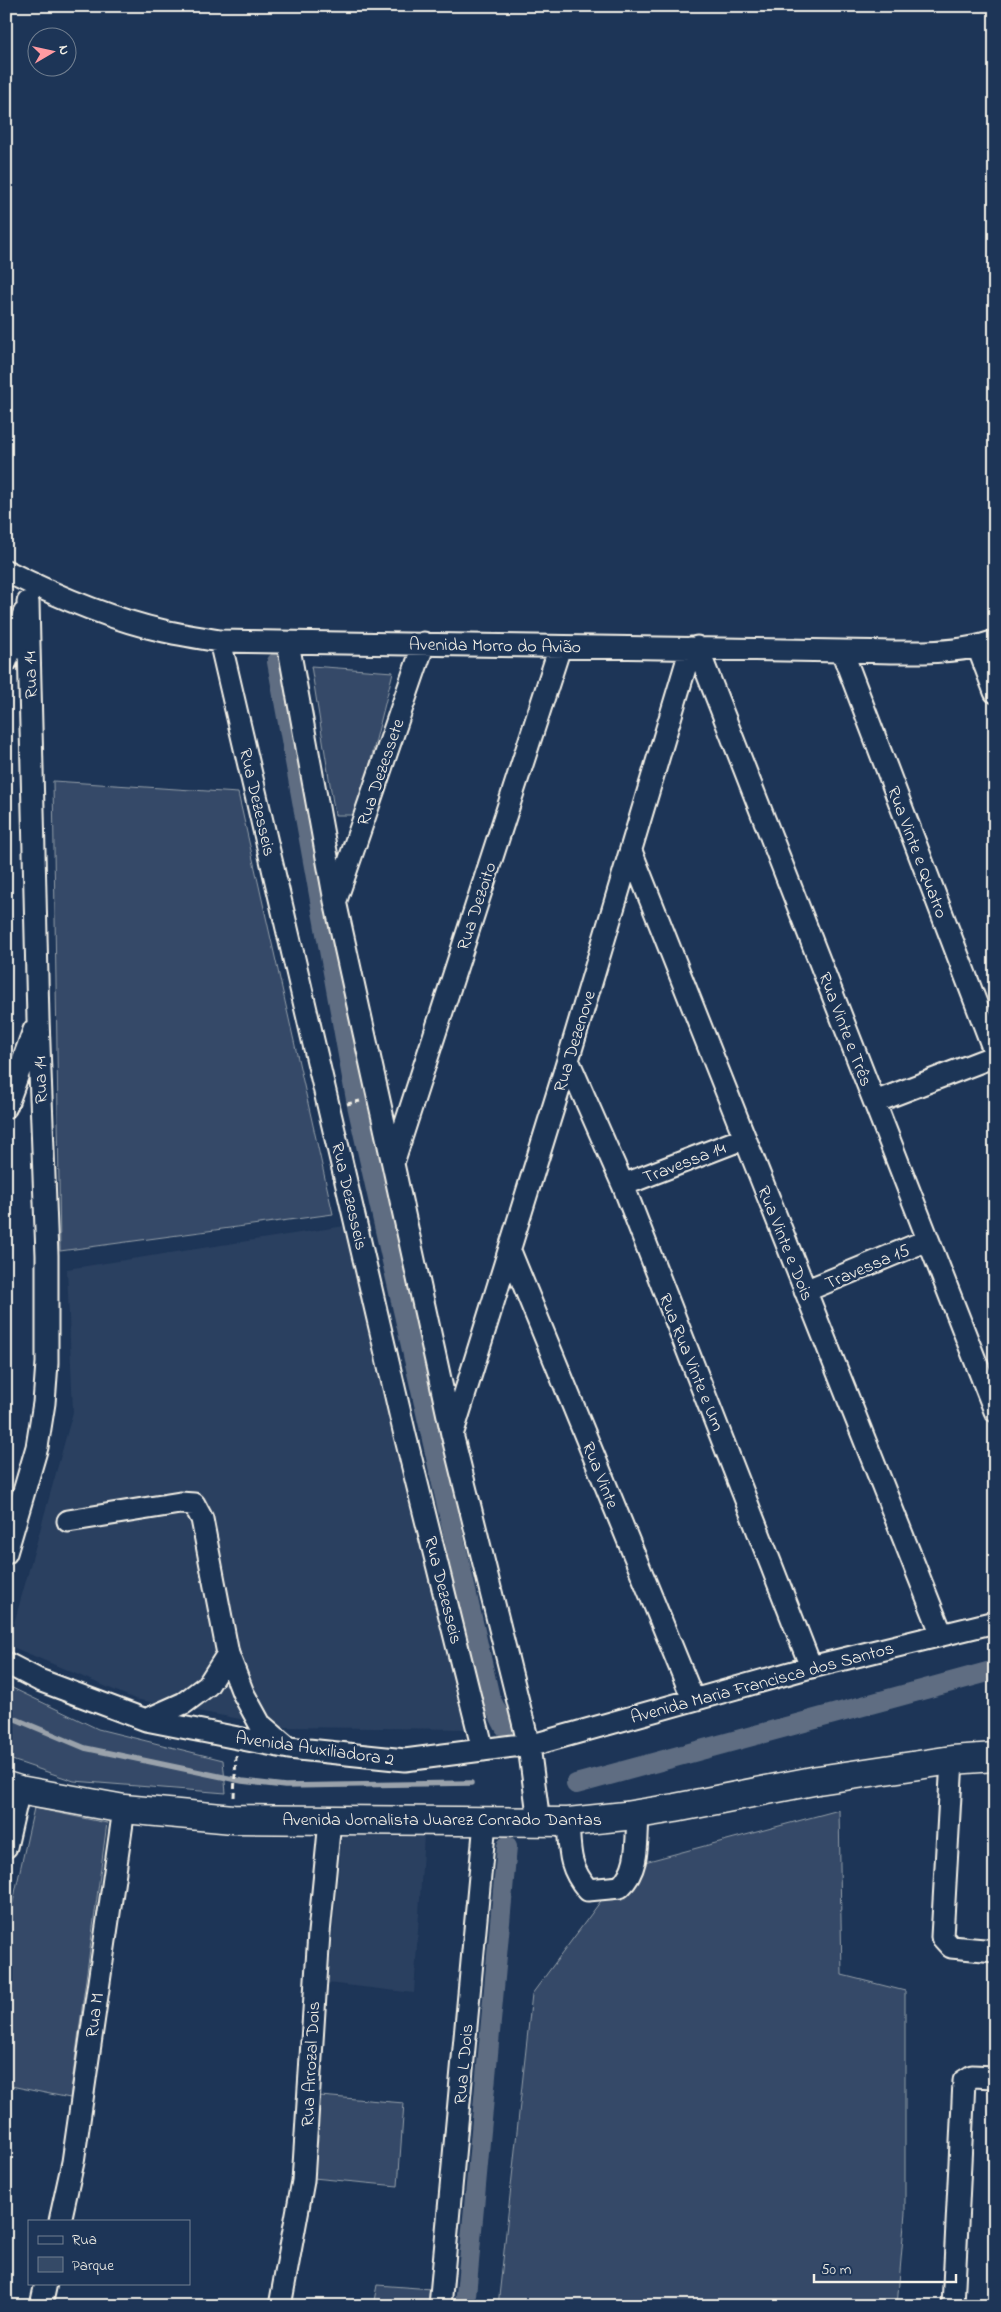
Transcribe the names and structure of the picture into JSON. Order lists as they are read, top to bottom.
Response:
{
  "streets": {
    "main road": ["Avenida Jornalista Juarez Conrado Dantas"],
    "street": [
      "Avenida Morro do Avião",
      "Rua 14",
      "Rua Dezessete",
      "Rua Dezesseis",
      "Rua Vinte e Quatro",
      "Rua Dezoito",
      "Rua Vinte e Três",
      "Rua Dezenove",
      "Travessa 14",
      "Rua Vinte e Dois",
      "Travessa 15",
      "Rua Rua Vinte e Um",
      "Rua Vinte",
      "Avenida Maria Francisca dos Santos",
      "Avenida Auxiliadora 2",
      "Rua M",
      "Rua Arrozal Dois",
      "Rua L Dois"
    ]
  },
  "crossings": [
    ["Avenida Morro do Avião", "Rua 14"],
    ["Avenida Morro do Avião", "Rua Dezessete"],
    ["Avenida Morro do Avião", "Rua Dezesseis"],
    ["Avenida Morro do Avião", "Rua Vinte e Quatro"],
    ["Avenida Morro do Avião", "Rua Dezoito"],
    ["Avenida Morro do Avião", "Rua Vinte e Três"],
    ["Avenida Morro do Avião", "Rua Dezenove"],
    ["Rua Dezesseis", "Avenida Auxiliadora 2"],
    ["Rua Vinte e Três", "Rua Dezenove"],
    ["Rua Vinte e Três", "Travessa 15"],
    ["Rua Dezenove", "Rua Vinte e Dois"],
    ["Rua Dezenove", "Rua Rua Vinte e Um"],
    ["Rua Dezenove", "Rua Vinte"],
    ["Travessa 14", "Rua Vinte e Dois"],
    ["Travessa 14", "Rua Rua Vinte e Um"],
    ["Rua Vinte e Dois", "Travessa 15"],
    ["Rua Vinte e Dois", "Avenida Maria Francisca dos Santos"],
    ["Rua Rua Vinte e Um", "Avenida Maria Francisca dos Santos"],
    ["Rua Vinte", "Avenida Maria Francisca dos Santos"],
    ["Avenida Maria Francisca dos Santos", "Avenida Auxiliadora 2"],
    ["Avenida Jornalista Juarez Conrado Dantas", "Rua M"],
    ["Avenida Jornalista Juarez Conrado Dantas", "Rua Arrozal Dois"],
    ["Avenida Jornalista Juarez Conrado Dantas", "Rua L Dois"]
  ],
  "legend": ["Rua", "Parque"],
  "scale_bar": "50 m",
  "north": "right"
}
